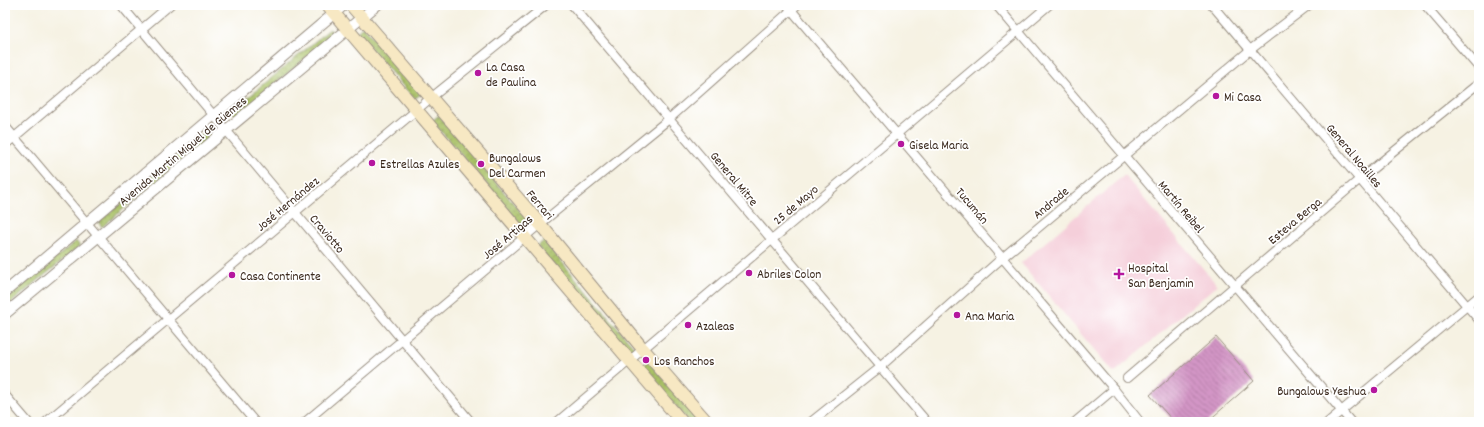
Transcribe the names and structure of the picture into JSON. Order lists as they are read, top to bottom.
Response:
{
  "streets": {
    "main road": ["Ferrari"],
    "street": [
      "Avenida Martin Miguel de Güemes",
      "General Noailles",
      "General Mitre",
      "Andrade",
      "José Hernández",
      "25 de Mayo",
      "Tucumán",
      "Martín Reibel",
      "Esteva Berga",
      "Craviotto",
      "José Artigas"
    ]
  },
  "crossings": [
    ["Avenida Martin Miguel de Güemes", "Ferrari"],
    ["Avenida Martin Miguel de Güemes", "Craviotto"],
    ["General Noailles", "Andrade"],
    ["General Noailles", "Esteva Berga"],
    ["General Mitre", "Andrade"],
    ["General Mitre", "25 de Mayo"],
    ["General Mitre", "José Artigas"],
    ["Andrade", "Tucumán"],
    ["Andrade", "Martín Reibel"],
    ["José Hernández", "Ferrari"],
    ["José Hernández", "Craviotto"],
    ["Ferrari", "25 de Mayo"],
    ["Ferrari", "José Artigas"],
    ["25 de Mayo", "Tucumán"],
    ["25 de Mayo", "Martín Reibel"],
    ["Tucumán", "José Artigas"],
    ["Martín Reibel", "Esteva Berga"],
    ["Craviotto", "José Artigas"]
  ],
  "places": {
    "other": [
      "La Casa de Paulina",
      "Mi Casa",
      "Gisela Maria",
      "Estrellas Azules",
      "Bungalows Del Carmen",
      "Abriles Colon",
      "Casa Continente",
      "Ana Maria",
      "Azaleas",
      "Los Ranchos",
      "Bungalows Yeshua"
    ],
    "health": ["Hospital San Benjamin"]
  }
}
